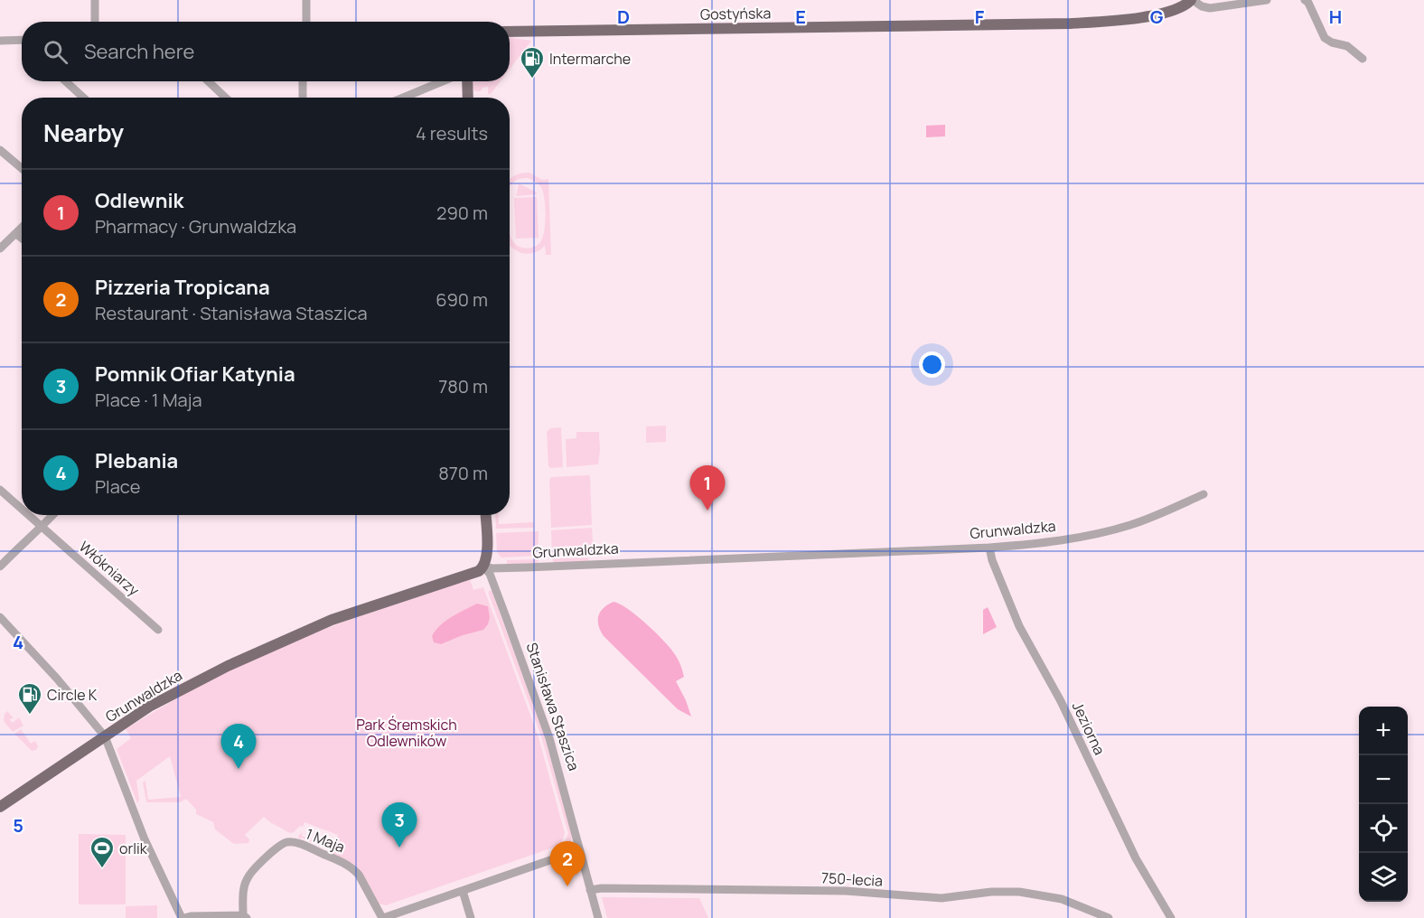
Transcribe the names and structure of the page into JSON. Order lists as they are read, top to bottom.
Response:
{
  "streets": {
    "main road": ["Gostyńska", "Grunwaldzka"],
    "street": [
      "Włókniarzy",
      "Stanisława Staszica",
      "Jeziorna",
      "1 Maja",
      "750-lecia"
    ]
  },
  "crossings": [
    ["Grunwaldzka", "Stanisława Staszica"],
    ["Grunwaldzka", "Jeziorna"],
    ["Grunwaldzka", "1 Maja"],
    ["Stanisława Staszica", "750-lecia"]
  ],
  "parks": ["Park Śremskich Odlewników"],
  "places": {
    "fuel station": ["Intermarche", "Circle K"],
    "sports": ["orlik"]
  },
  "page": {
    "search": "Search here",
    "heading": ["Nearby", "4 results"],
    "list": [
      {
        "mark": "1",
        "name": "Odlewnik",
        "note": "Pharmacy · Grunwaldzka",
        "value": "290 m"
      },
      {
        "mark": "2",
        "name": "Pizzeria Tropicana",
        "note": "Restaurant · Stanisława Staszica",
        "value": "690 m"
      },
      {
        "mark": "3",
        "name": "Pomnik Ofiar Katynia",
        "note": "Place · 1 Maja",
        "value": "780 m"
      },
      {
        "mark": "4",
        "name": "Plebania",
        "note": "Place",
        "value": "870 m"
      }
    ],
    "pins": [
      "1",
      "4",
      "3",
      "2"
    ],
    "map_buttons": ["+", "−"]
  },
  "grid": {
    "columns": [
      "D",
      "E",
      "F",
      "G",
      "H"
    ],
    "rows": ["4", "5"]
  }
}
